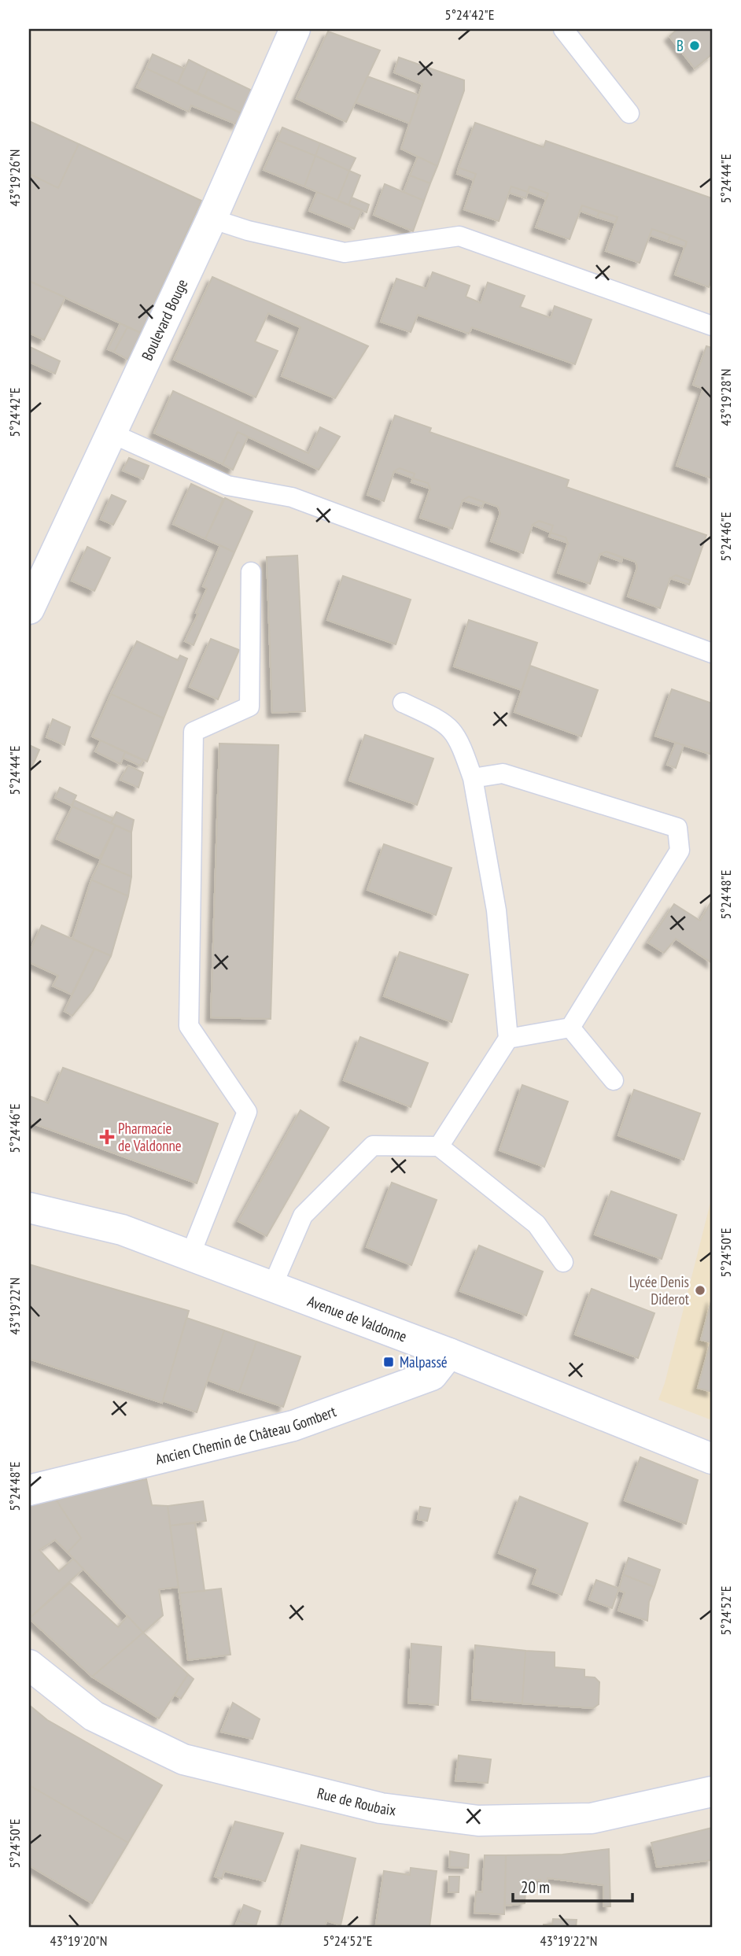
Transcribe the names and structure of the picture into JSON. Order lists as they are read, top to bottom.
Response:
{
  "streets": {
    "street": [
      "Boulevard Bouge",
      "Avenue de Valdonne",
      "Ancien Chemin de Château Gombert",
      "Rue de Roubaix"
    ]
  },
  "crossings": [
    ["Avenue de Valdonne", "Ancien Chemin de Château Gombert"]
  ],
  "places": {
    "other": ["B", "Lycée Denis Diderot"],
    "health": ["Pharmacie de Valdonne"],
    "transit": ["Malpassé"]
  },
  "scale_bar": "20 m",
  "coordinates": [
    "5°24'42\"E",
    "43°19'26\"N",
    "5°24'44\"E",
    "43°19'28\"N",
    "5°24'46\"E",
    "5°24'48\"E",
    "5°24'50\"E",
    "43°19'22\"N",
    "5°24'52\"E",
    "43°19'20\"N"
  ]
}
